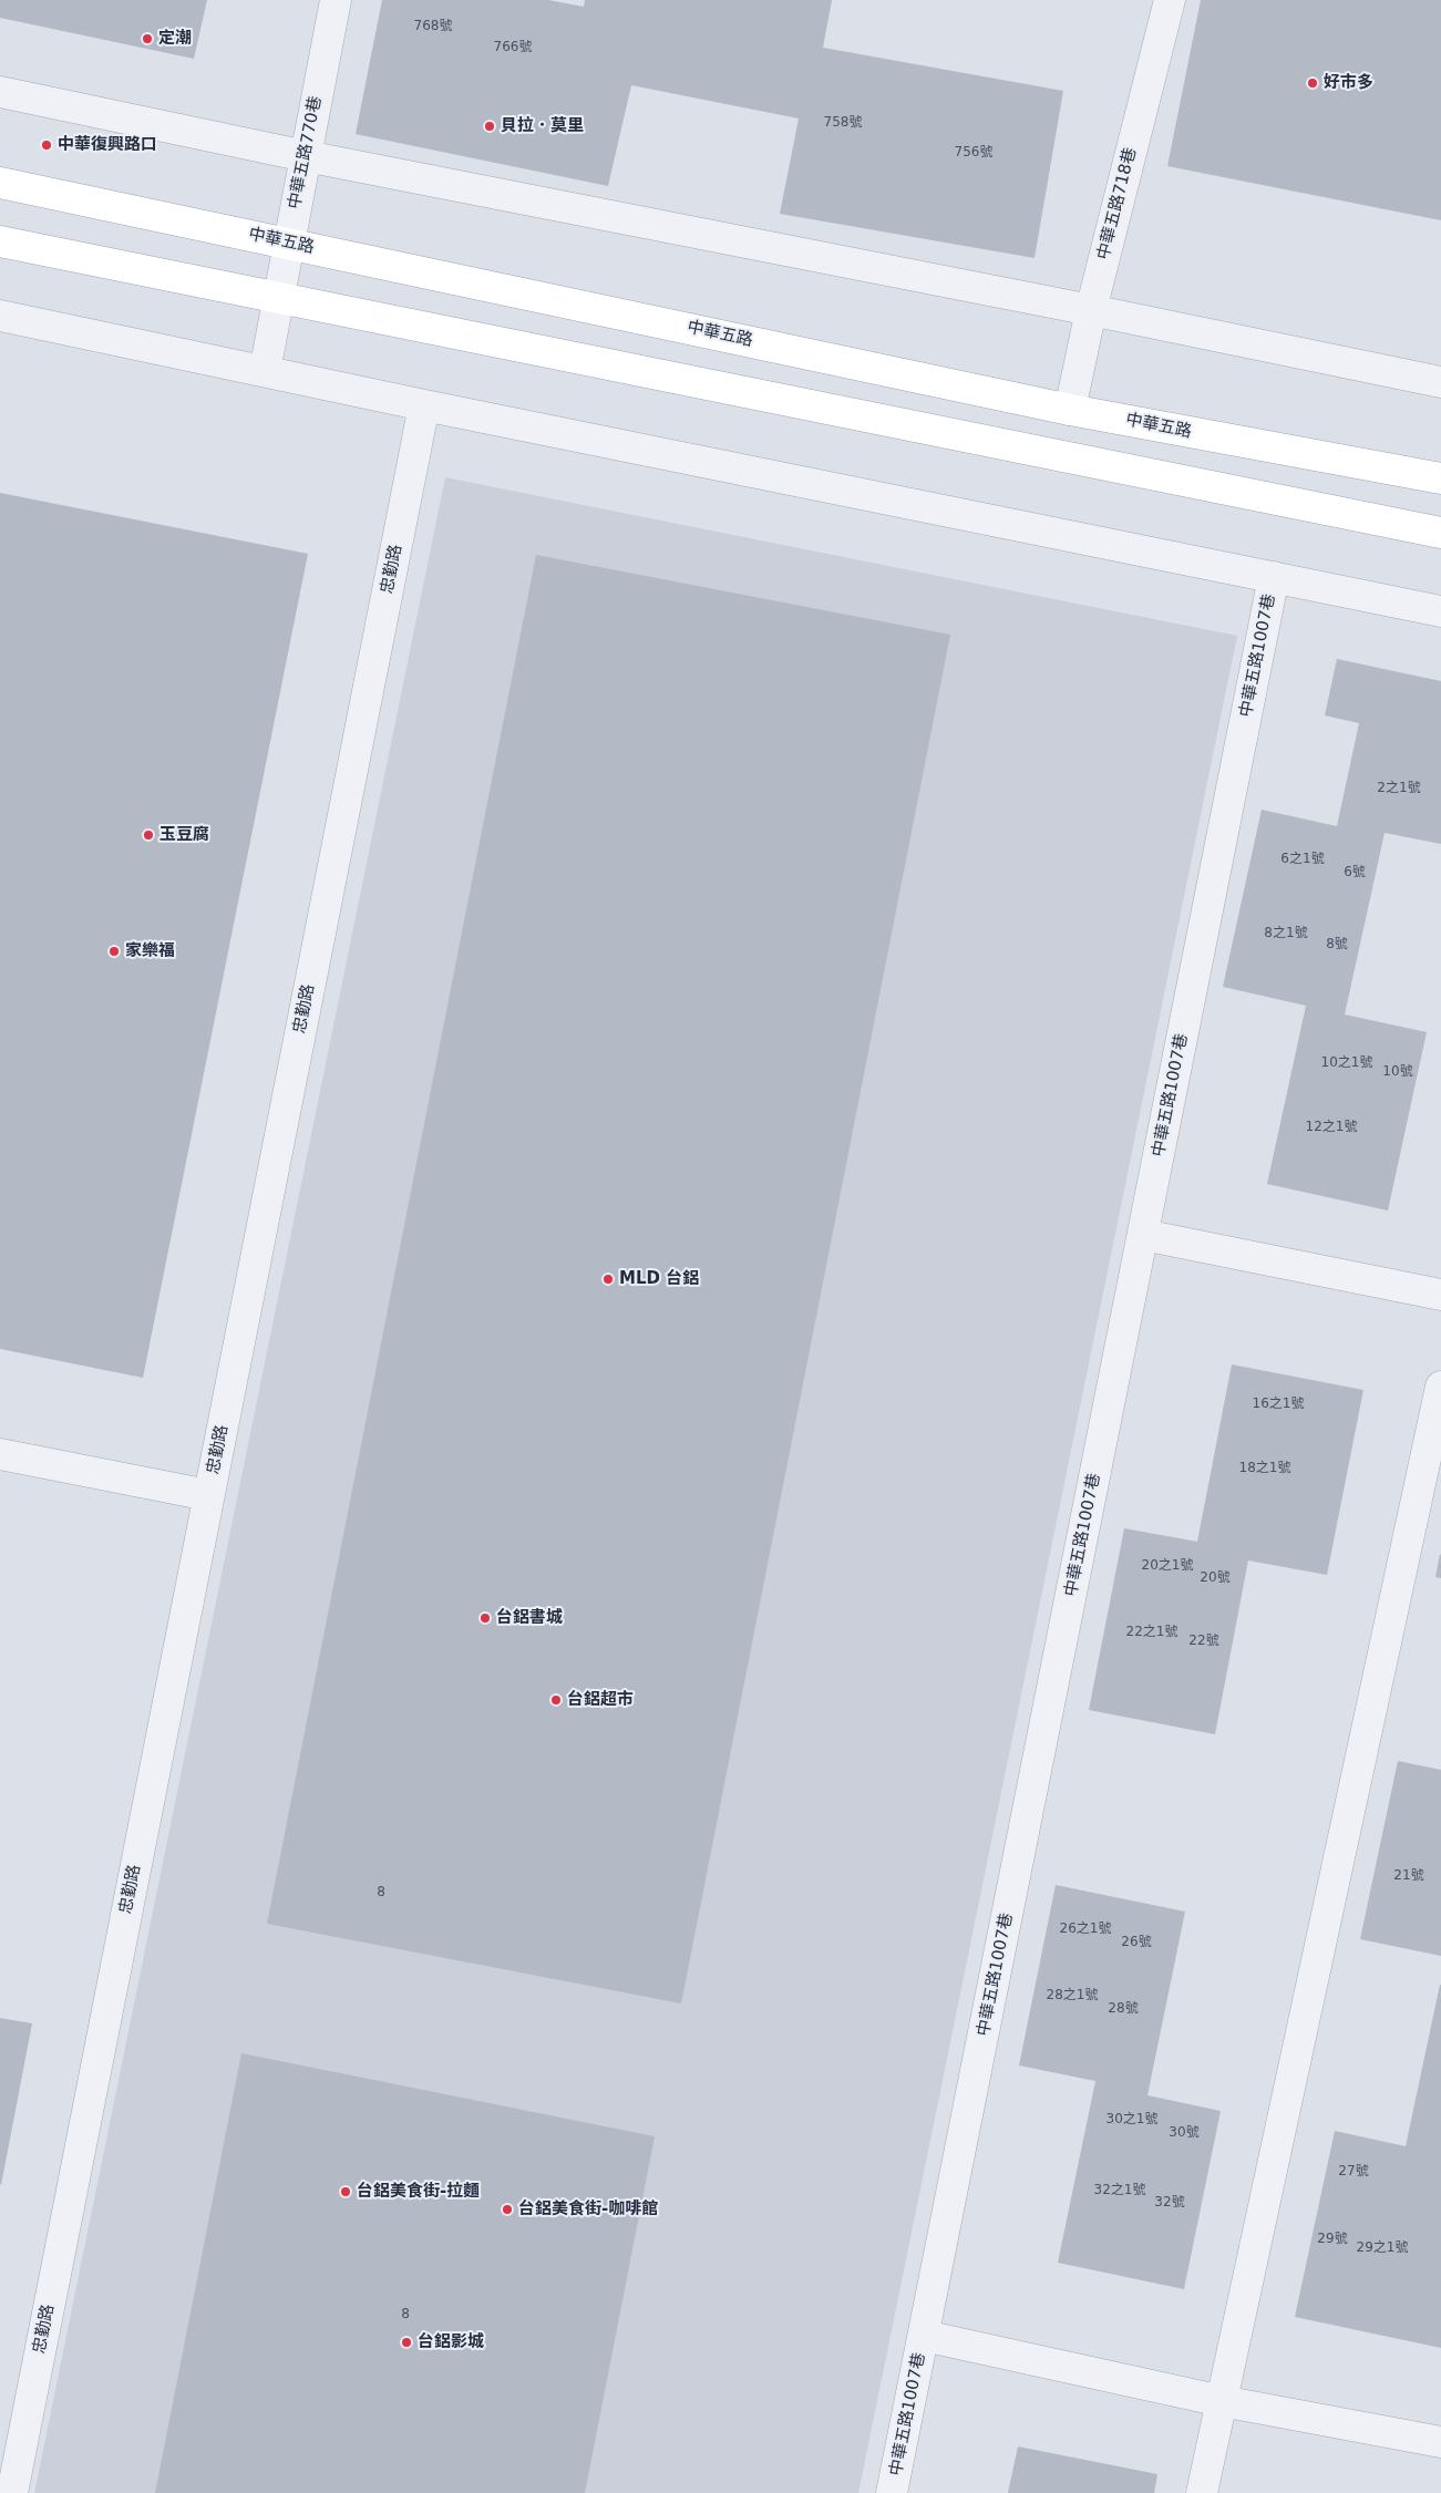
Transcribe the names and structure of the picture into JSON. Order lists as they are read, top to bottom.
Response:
{
  "streets": {
    "main road": ["中華五路"],
    "street": [
      "中華五路770巷",
      "中華五路718巷",
      "忠勤路",
      "中華五路1007巷"
    ]
  },
  "crossings": [
    ["中華五路770巷", "中華五路"],
    ["中華五路718巷", "中華五路"]
  ],
  "places": [
    "定潮",
    "好市多",
    "貝拉．莫里",
    "中華復興路口",
    "玉豆腐",
    "家樂福",
    "MLD 台鋁",
    "台鋁書城",
    "台鋁超市",
    "台鋁美食街-拉麵",
    "台鋁美食街-咖啡館",
    "台鋁影城"
  ],
  "house_numbers": [
    "768號",
    "766號",
    "758號",
    "756號",
    "2之1號",
    "6之1號",
    "6號",
    "8之1號",
    "8號",
    "10之1號",
    "10號",
    "12之1號",
    "16之1號",
    "18之1號",
    "20之1號",
    "20號",
    "22之1號",
    "22號",
    "21號",
    "8",
    "26之1號",
    "26號",
    "28之1號",
    "28號",
    "30之1號",
    "30號",
    "27號",
    "32之1號",
    "32號",
    "29號",
    "29之1號",
    "8"
  ]
}
